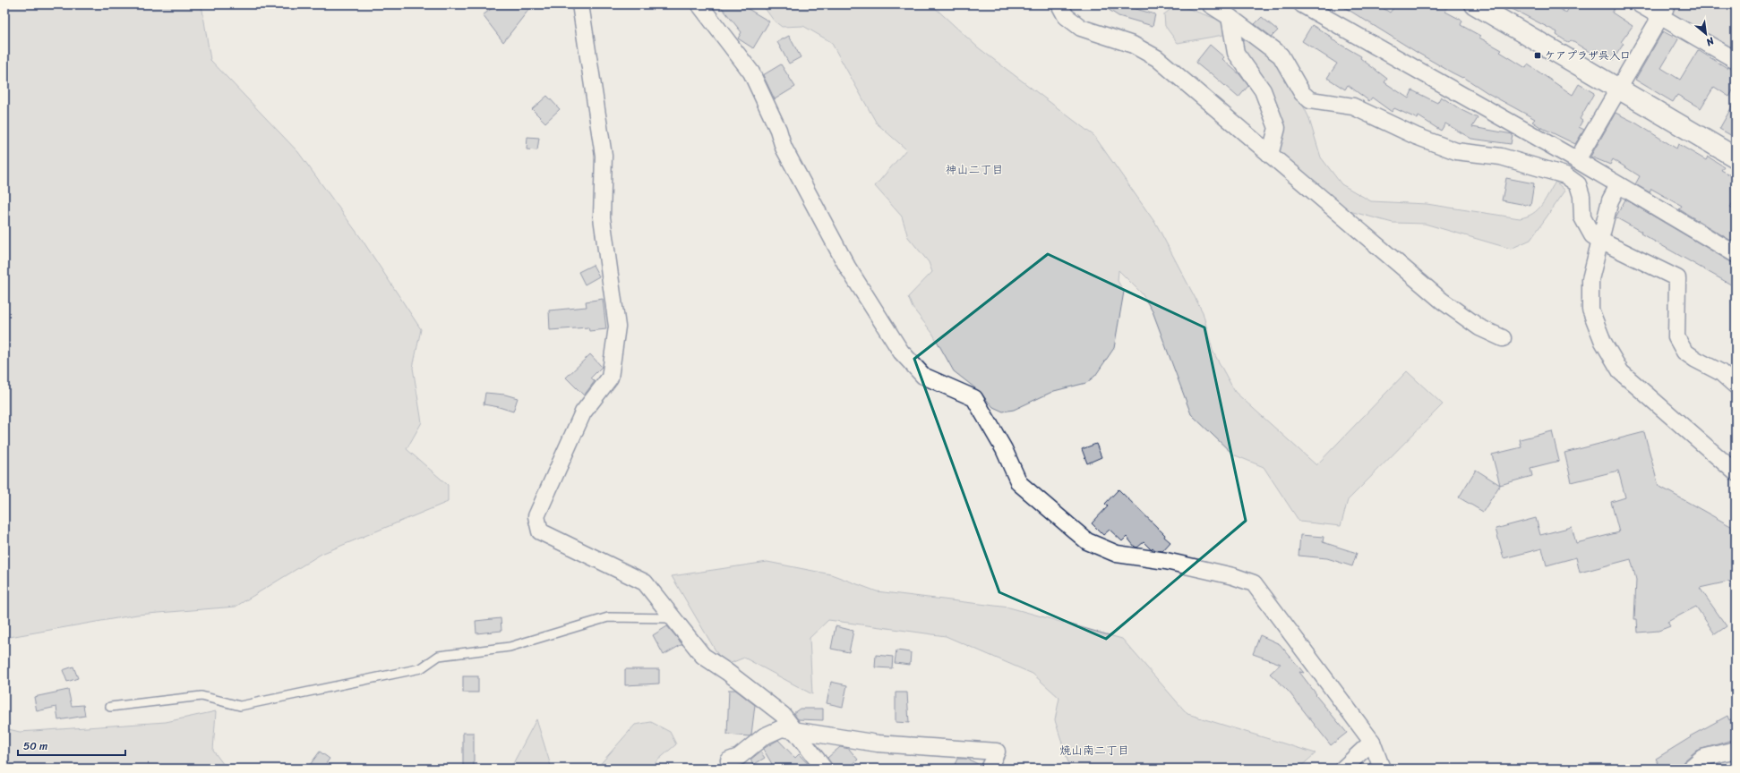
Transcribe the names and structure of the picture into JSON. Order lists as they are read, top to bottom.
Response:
{
  "districts": ["神山二丁目", "焼山南二丁目"],
  "places": {
    "transit": ["ケアプラザ呉入口"]
  },
  "scale_bar": "50 m",
  "north": "bottom right"
}
